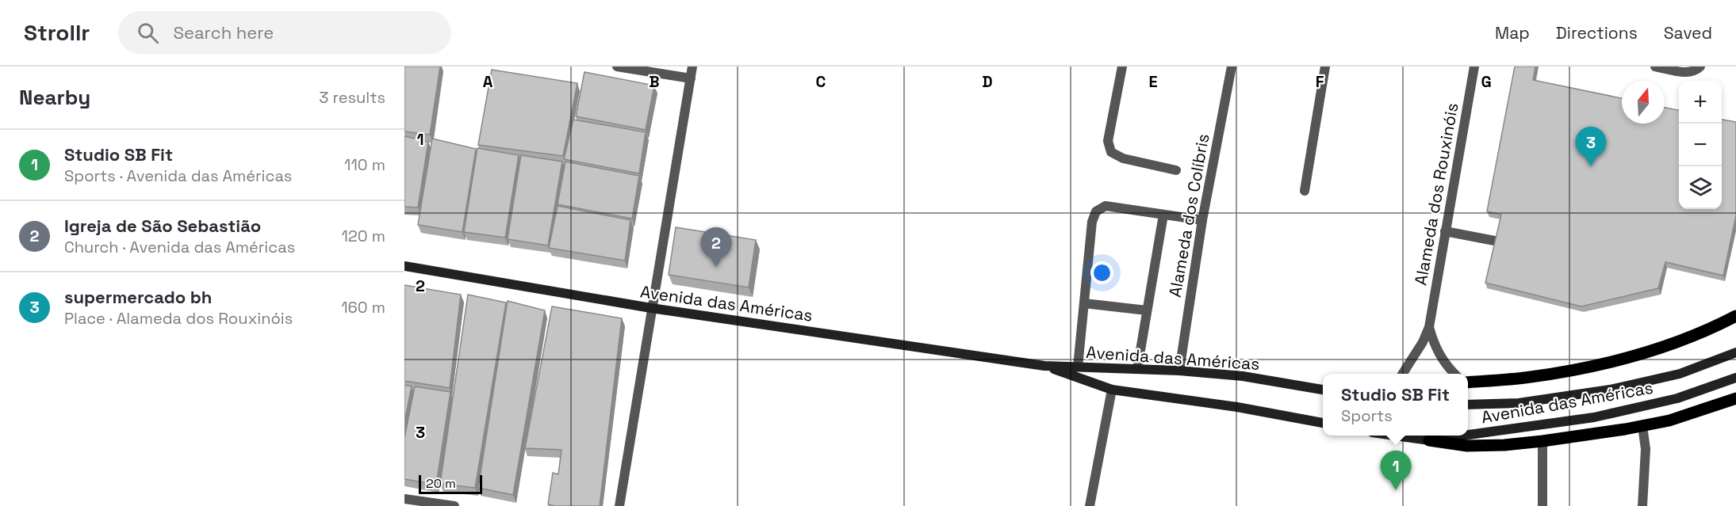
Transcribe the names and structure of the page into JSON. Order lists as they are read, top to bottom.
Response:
{
  "streets": {
    "main road": ["Avenida das Américas"],
    "street": ["Alameda dos Rouxinóis", "Alameda dos Colíbris"]
  },
  "crossings": [
    ["Alameda dos Colíbris", "Avenida das Américas"]
  ],
  "scale_bar": "20 m",
  "north": "top",
  "page": {
    "header": "Strollr",
    "search": "Search here",
    "nav": ["Map", "Directions", "Saved"],
    "heading": ["Nearby", "3 results"],
    "map_buttons": ["+", "−"],
    "pins": ["3", "2", "1"],
    "list": [
      {
        "mark": "1",
        "name": "Studio SB Fit",
        "note": "Sports · Avenida das Américas",
        "value": "110 m"
      },
      {
        "mark": "2",
        "name": "Igreja de São Sebastião",
        "note": "Church · Avenida das Américas",
        "value": "120 m"
      },
      {
        "mark": "3",
        "name": "supermercado bh",
        "note": "Place · Alameda dos Rouxinóis",
        "value": "160 m"
      }
    ],
    "popup": ["Studio SB Fit", "Sports"],
    "scale": "20 m"
  },
  "grid": {
    "columns": [
      "A",
      "B",
      "C",
      "D",
      "E",
      "F",
      "G"
    ],
    "rows": ["1", "2", "3"]
  }
}
